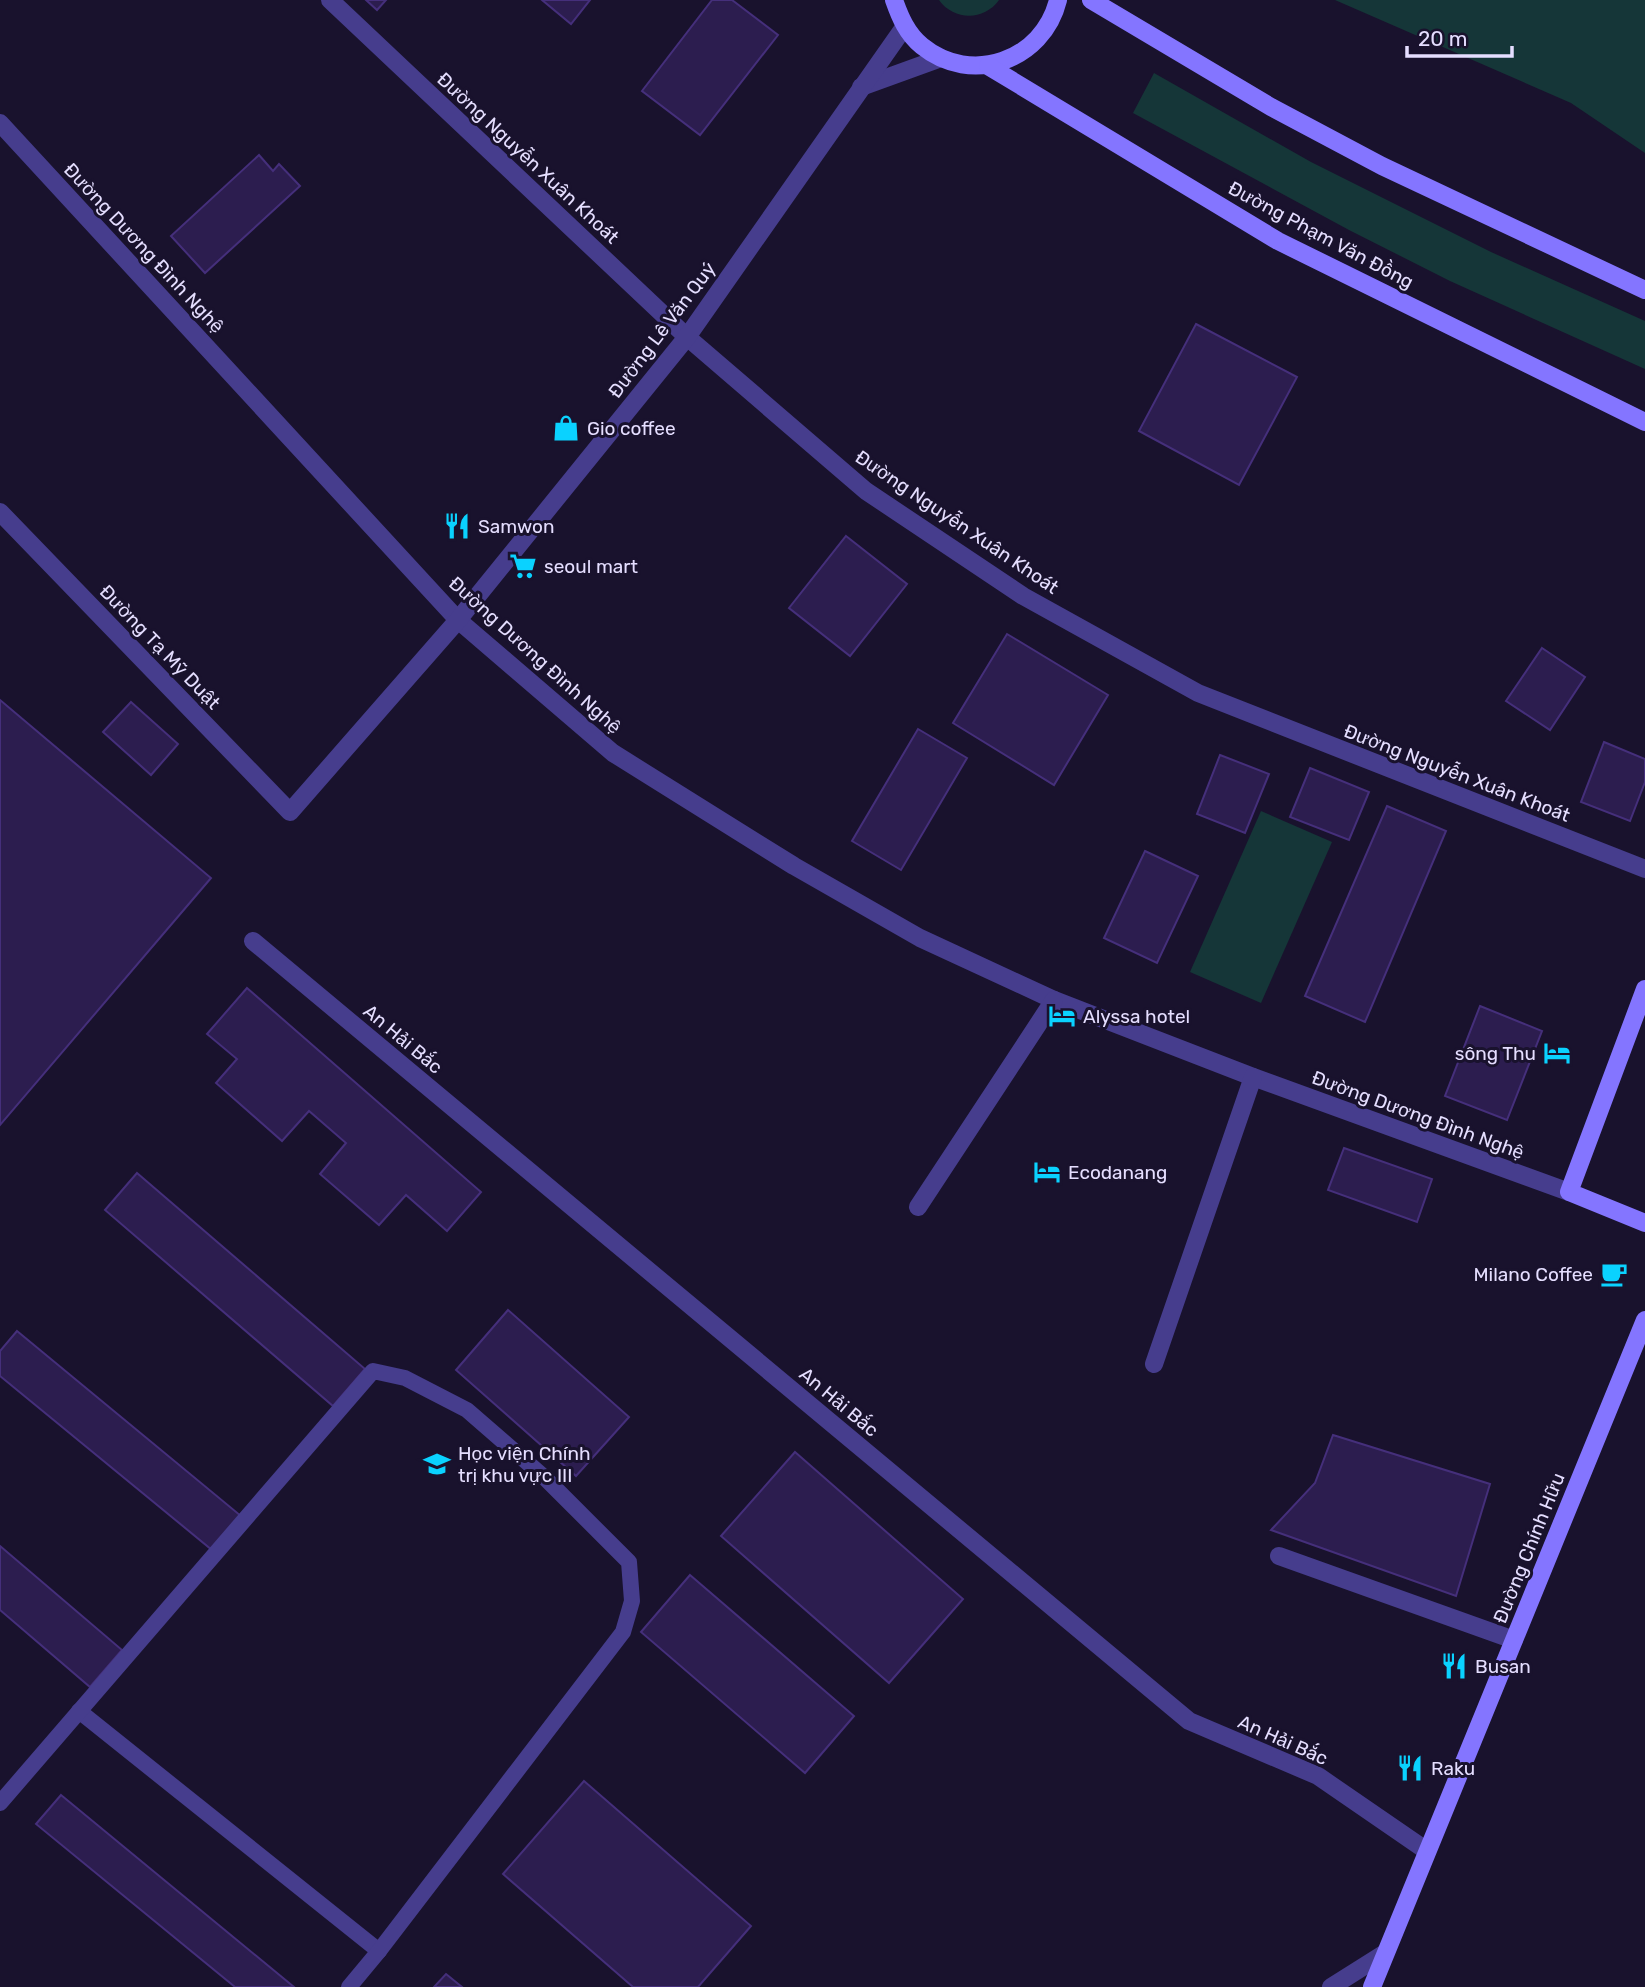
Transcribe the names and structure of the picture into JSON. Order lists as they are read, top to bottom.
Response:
{
  "streets": {
    "main road": ["Đường Phạm Văn Đồng", "Đường Chính Hữu"],
    "street": [
      "Đường Nguyễn Xuân Khoát",
      "Đường Dương Đình Nghệ",
      "Đường Lê Văn Quý",
      "Đường Tạ Mỹ Duật",
      "An Hải Bắc"
    ]
  },
  "crossings": [
    ["Đường Nguyễn Xuân Khoát", "Đường Lê Văn Quý"],
    ["Đường Dương Đình Nghệ", "Đường Lê Văn Quý"],
    ["Đường Lê Văn Quý", "Đường Tạ Mỹ Duật"],
    ["An Hải Bắc", "Đường Chính Hữu"]
  ],
  "places": {
    "shop": ["Gio coffee"],
    "restaurant": ["Samwon", "Busan", "Raku"],
    "supermarket": ["seoul mart"],
    "hotel": ["Alyssa hotel", "sông Thu", "Ecodanang"],
    "cafe": ["Milano Coffee"],
    "school or university": ["Học viện Chính trị khu vực III"]
  },
  "scale_bar": "20 m"
}
